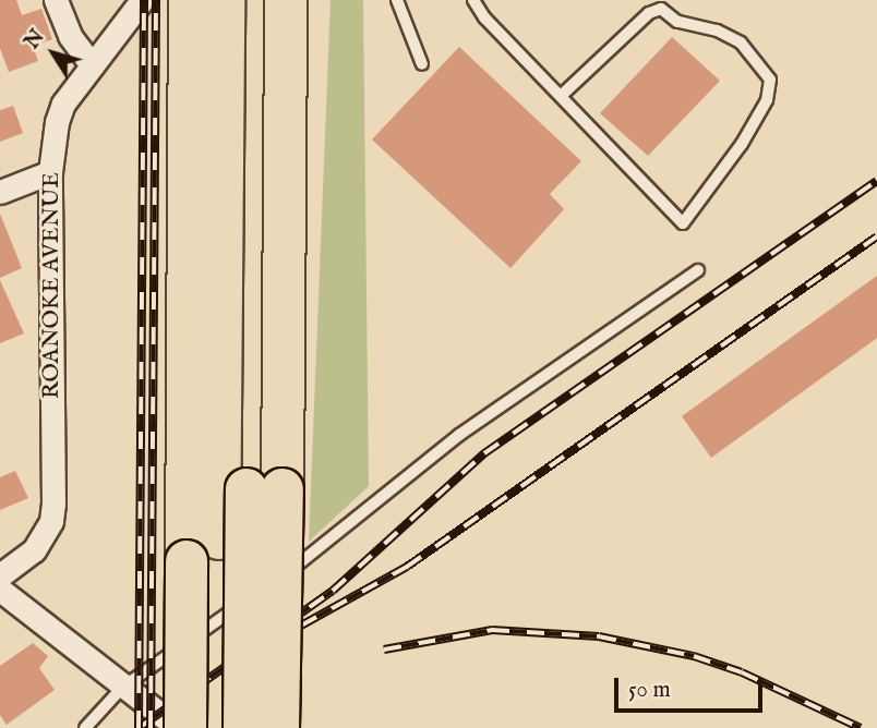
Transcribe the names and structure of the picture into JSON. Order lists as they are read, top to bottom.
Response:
{
  "streets": {
    "street": ["ROANOKE AVENUE"]
  },
  "scale_bar": "50 m",
  "north": "top left"
}
